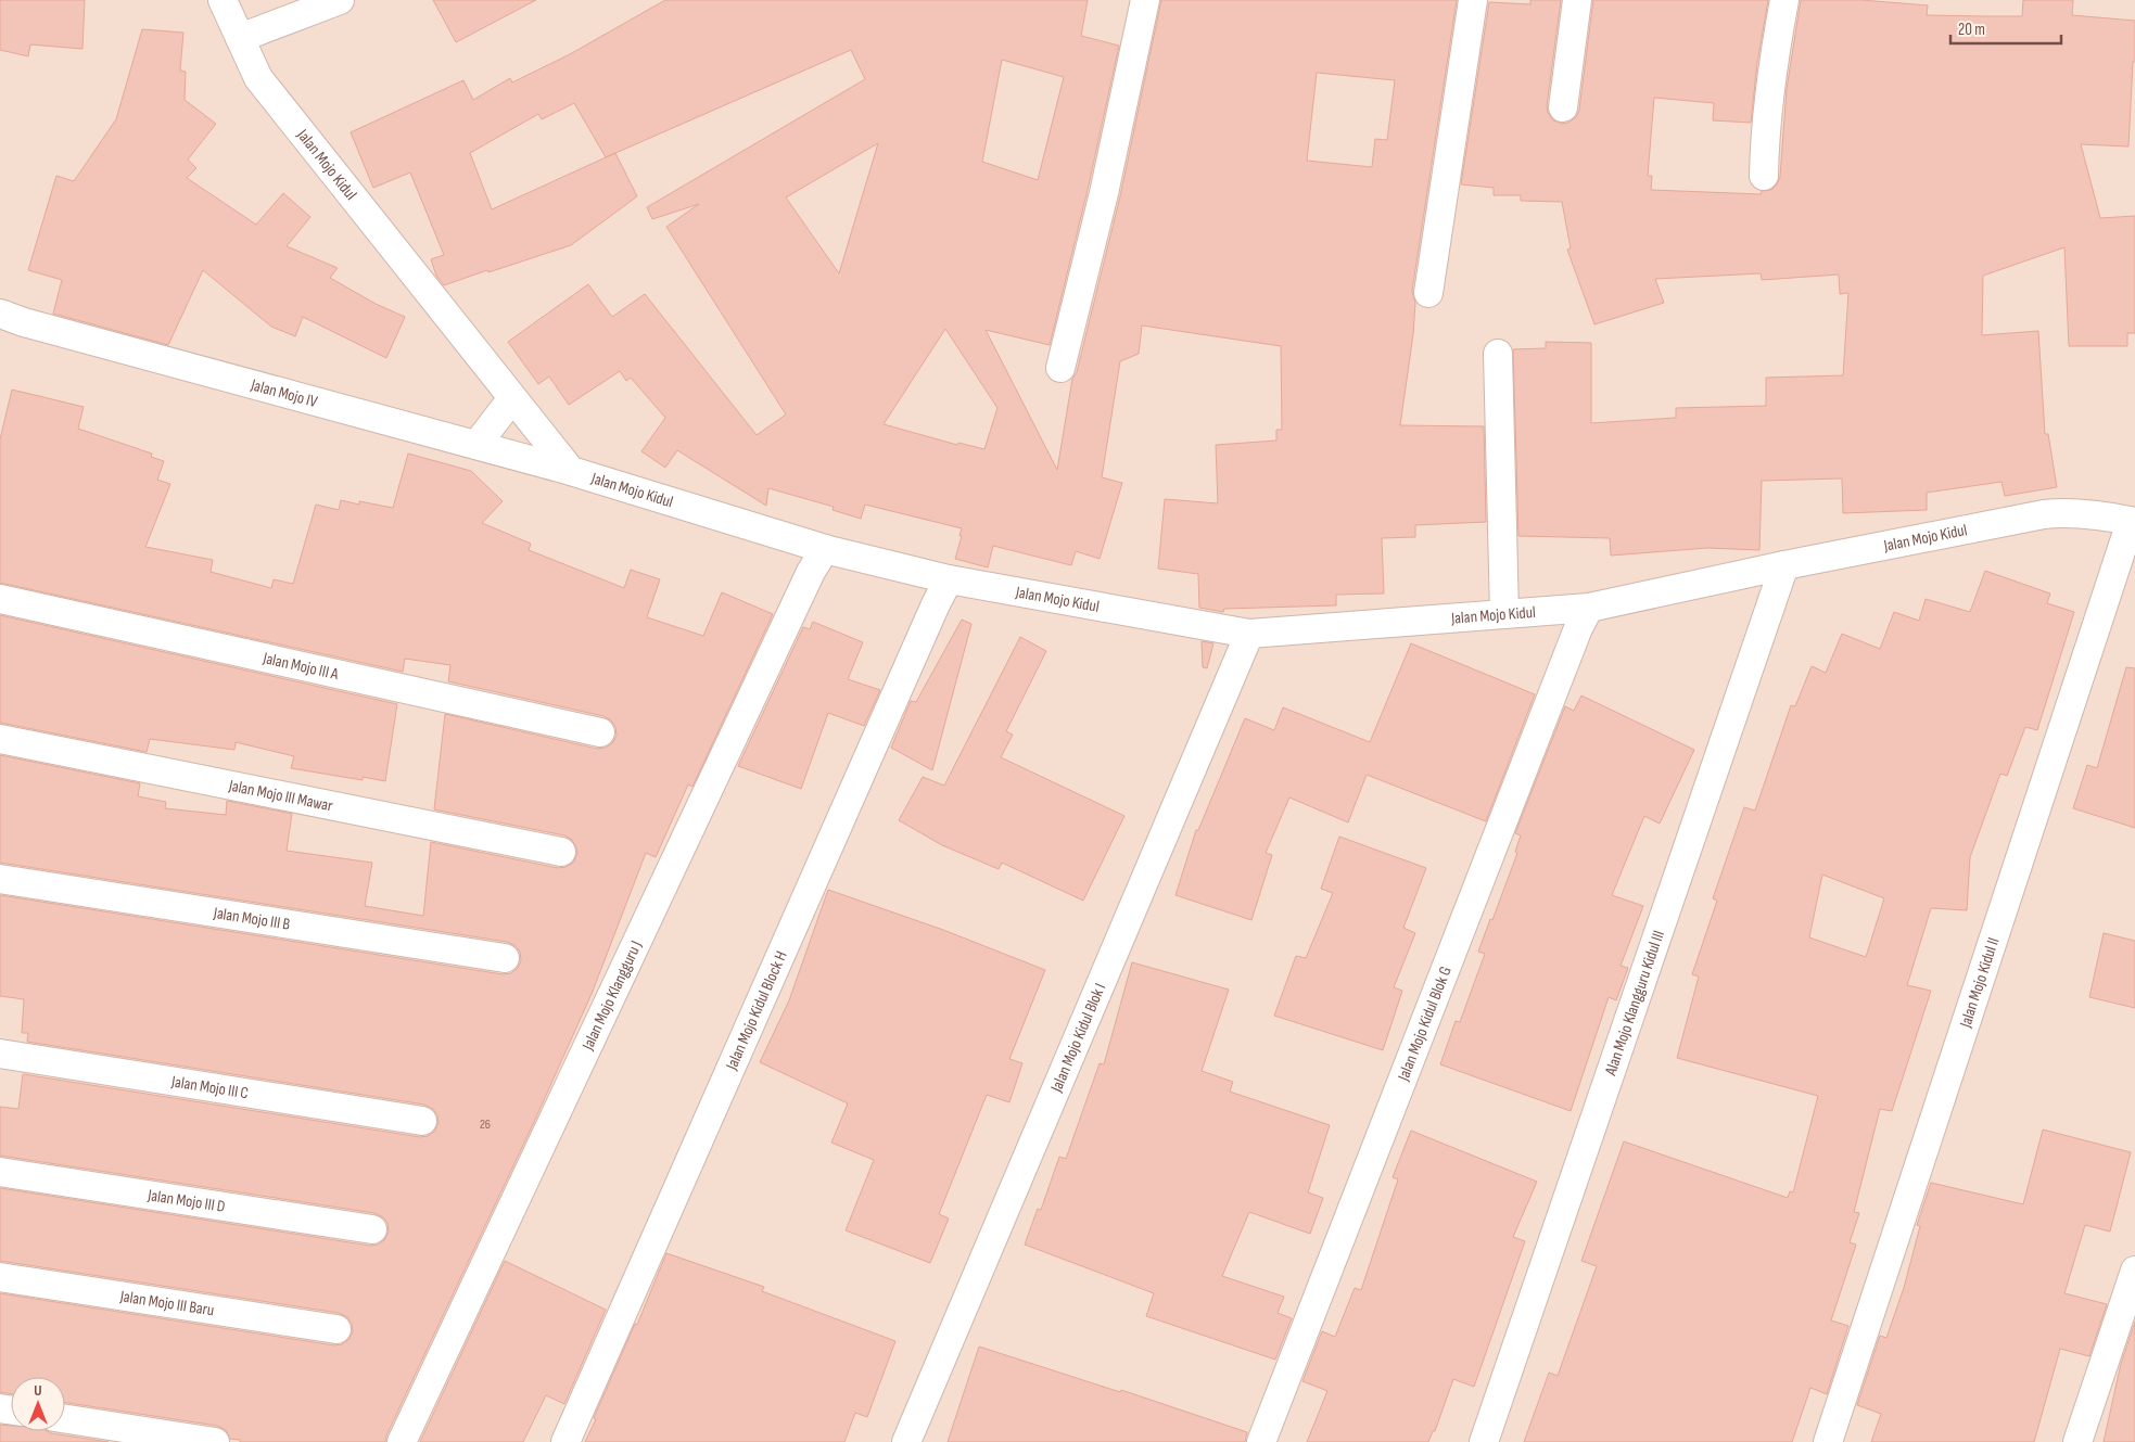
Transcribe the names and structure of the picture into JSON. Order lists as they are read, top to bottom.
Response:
{
  "streets": {
    "street": [
      "Jalan Mojo Kidul",
      "Jalan Mojo IV",
      "Jalan Mojo III A",
      "Jalan Mojo III Mawar",
      "Jalan Mojo III B",
      "Jalan Mojo Kidul II",
      "Jalan Mojo Klangguru J",
      "Alan Mojo Klangguru Kidul III",
      "Jalan Mojo Kidul Block H",
      "Jalan Mojo Kidul Blok G",
      "Jalan Mojo Kidul Blok I",
      "Jalan Mojo III C",
      "Jalan Mojo III D",
      "Jalan Mojo III Baru"
    ]
  },
  "crossings": [
    ["Jalan Mojo Kidul", "Jalan Mojo IV"],
    ["Jalan Mojo Kidul", "Jalan Mojo Kidul II"],
    ["Jalan Mojo Kidul", "Jalan Mojo Klangguru J"],
    ["Jalan Mojo Kidul", "Alan Mojo Klangguru Kidul III"],
    ["Jalan Mojo Kidul", "Jalan Mojo Kidul Block H"],
    ["Jalan Mojo Kidul", "Jalan Mojo Kidul Blok G"],
    ["Jalan Mojo Kidul", "Jalan Mojo Kidul Blok I"]
  ],
  "house_numbers": ["26"],
  "scale_bar": "20 m",
  "north": "top"
}
